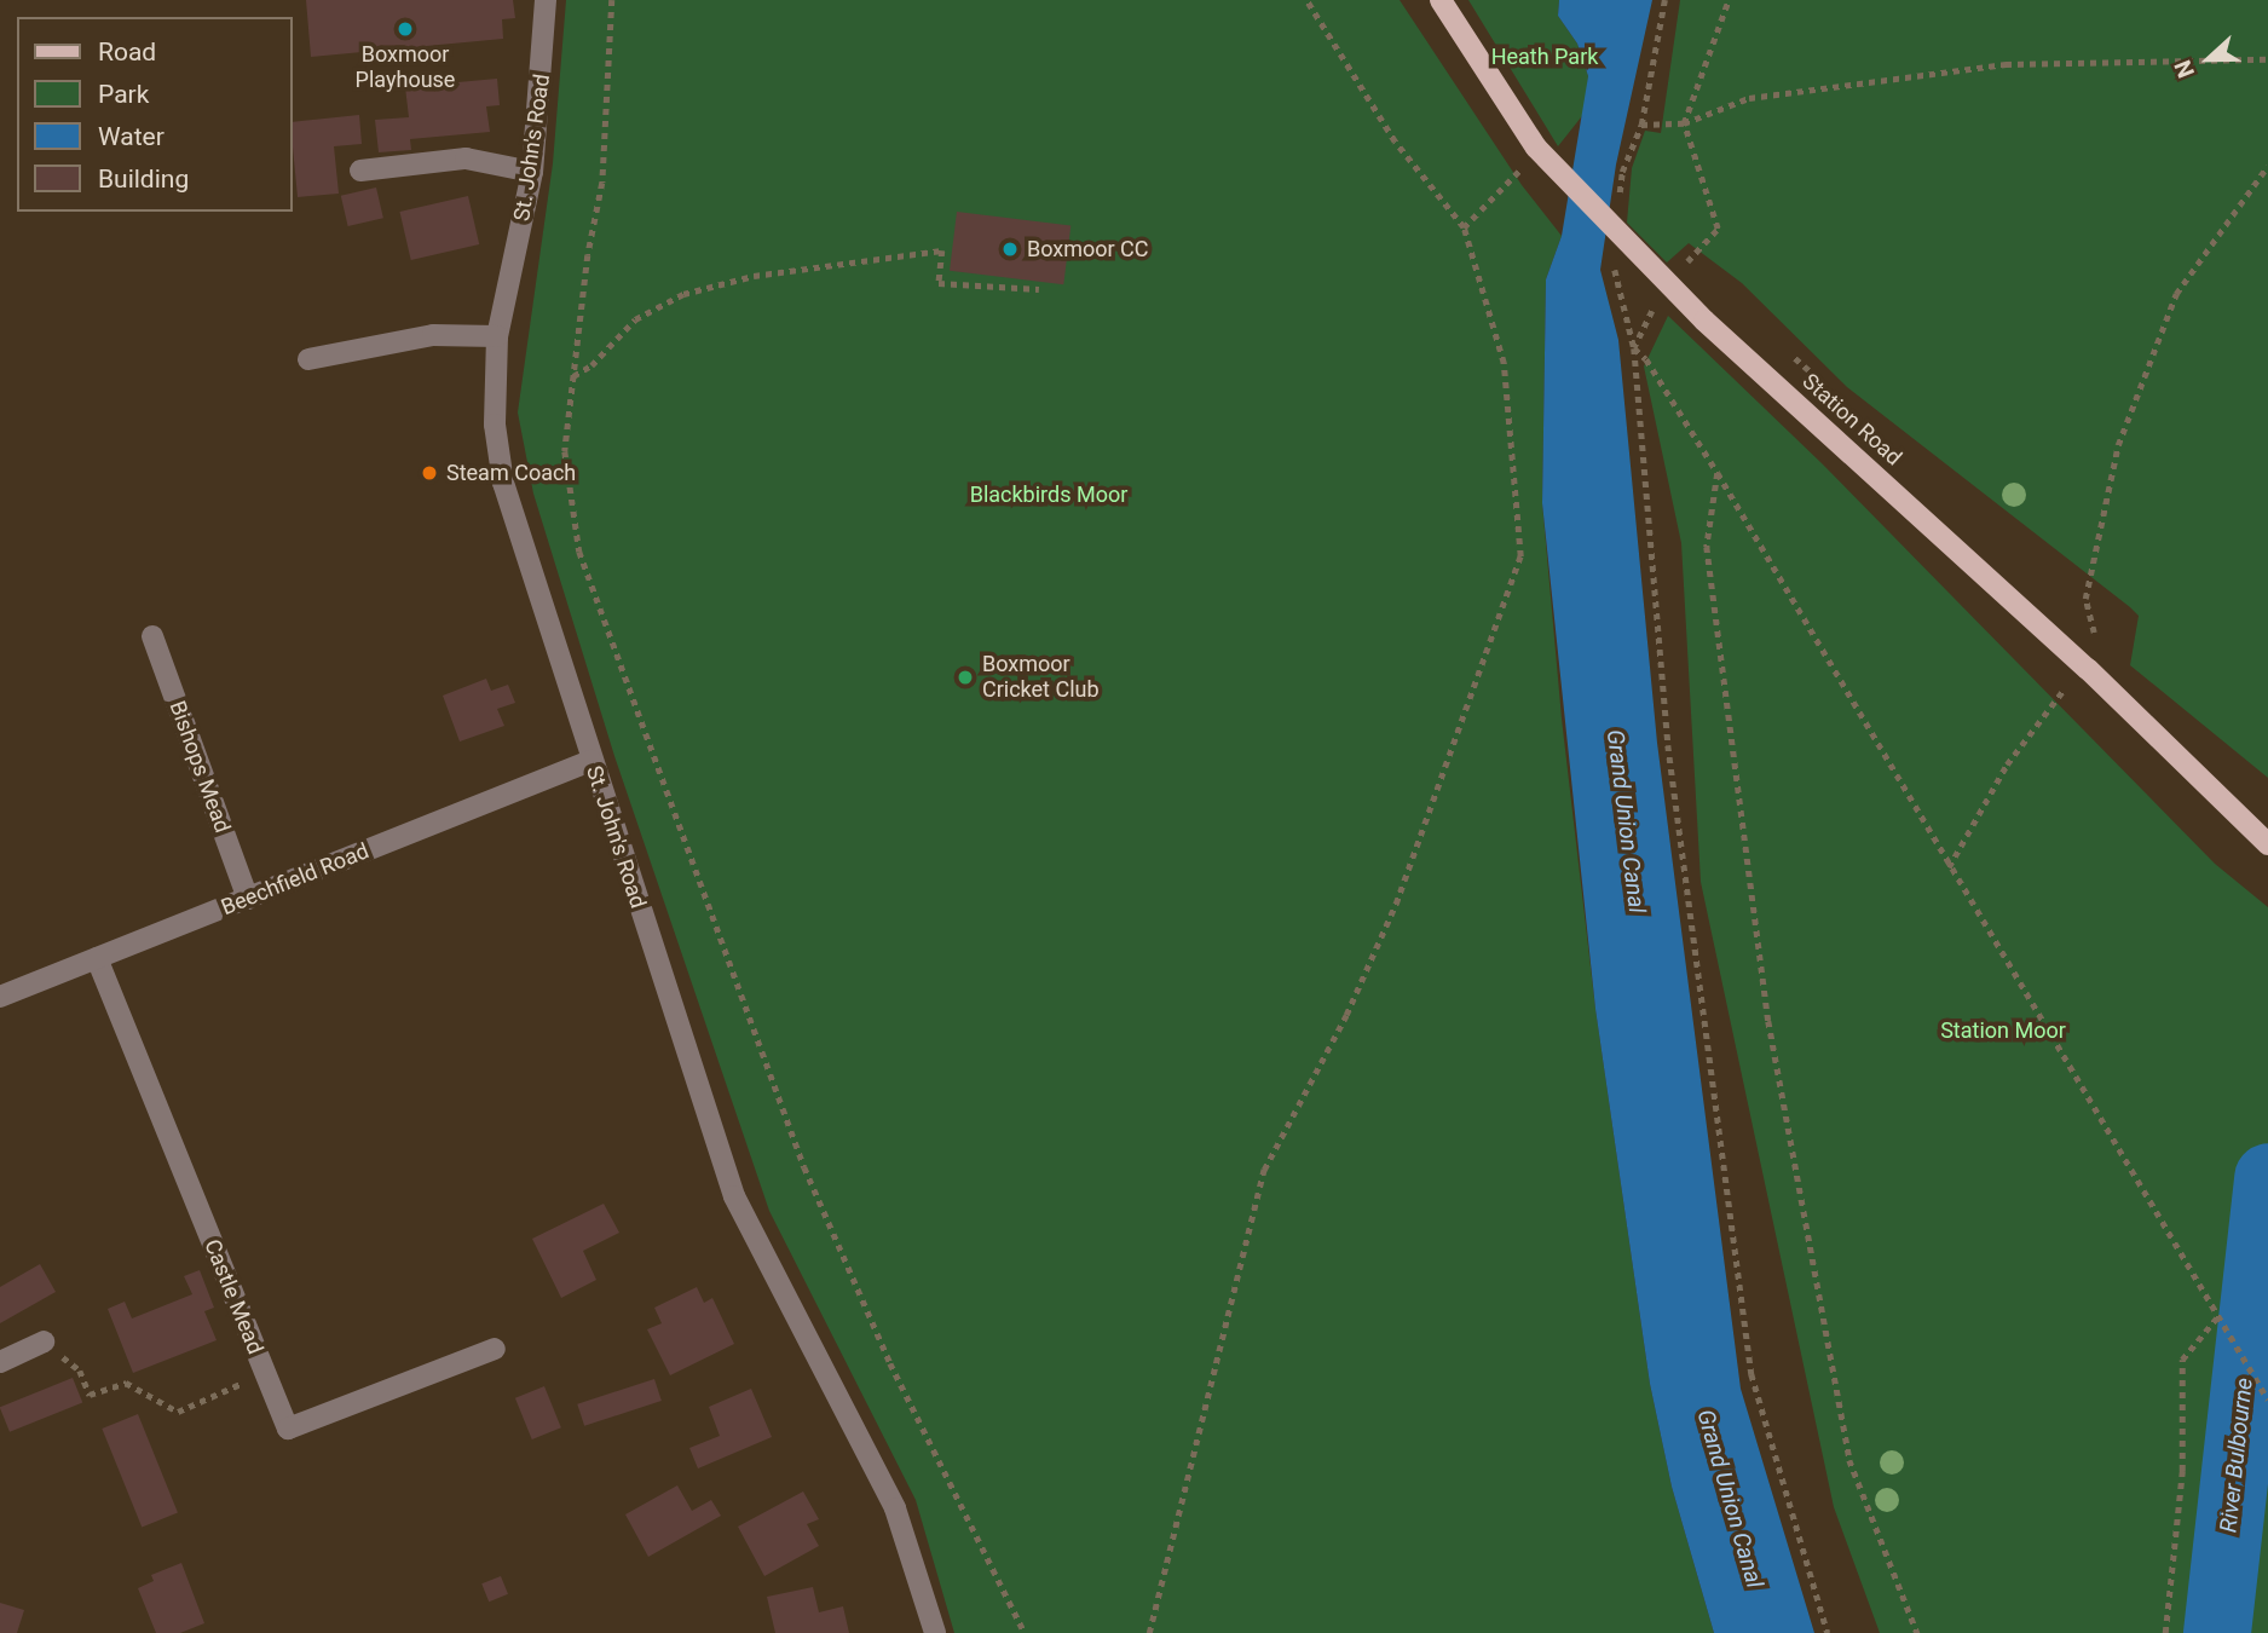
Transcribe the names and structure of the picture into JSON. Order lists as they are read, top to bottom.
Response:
{
  "streets": {
    "main road": ["Station Road"],
    "street": [
      "St. John's Road",
      "Bishops Mead",
      "Beechfield Road",
      "Castle Mead"
    ]
  },
  "crossings": [
    ["St. John's Road", "Beechfield Road"],
    ["Bishops Mead", "Beechfield Road"],
    ["Beechfield Road", "Castle Mead"]
  ],
  "water": ["Grand Union Canal", "River Bulbourne"],
  "parks": ["Heath Park", "Blackbirds Moor", "Station Moor"],
  "places": [
    "Boxmoor Playhouse",
    "Boxmoor CC",
    "Steam Coach",
    "Boxmoor Cricket Club"
  ],
  "legend": [
    "Road",
    "Park",
    "Water",
    "Building"
  ],
  "north": "left"
}
